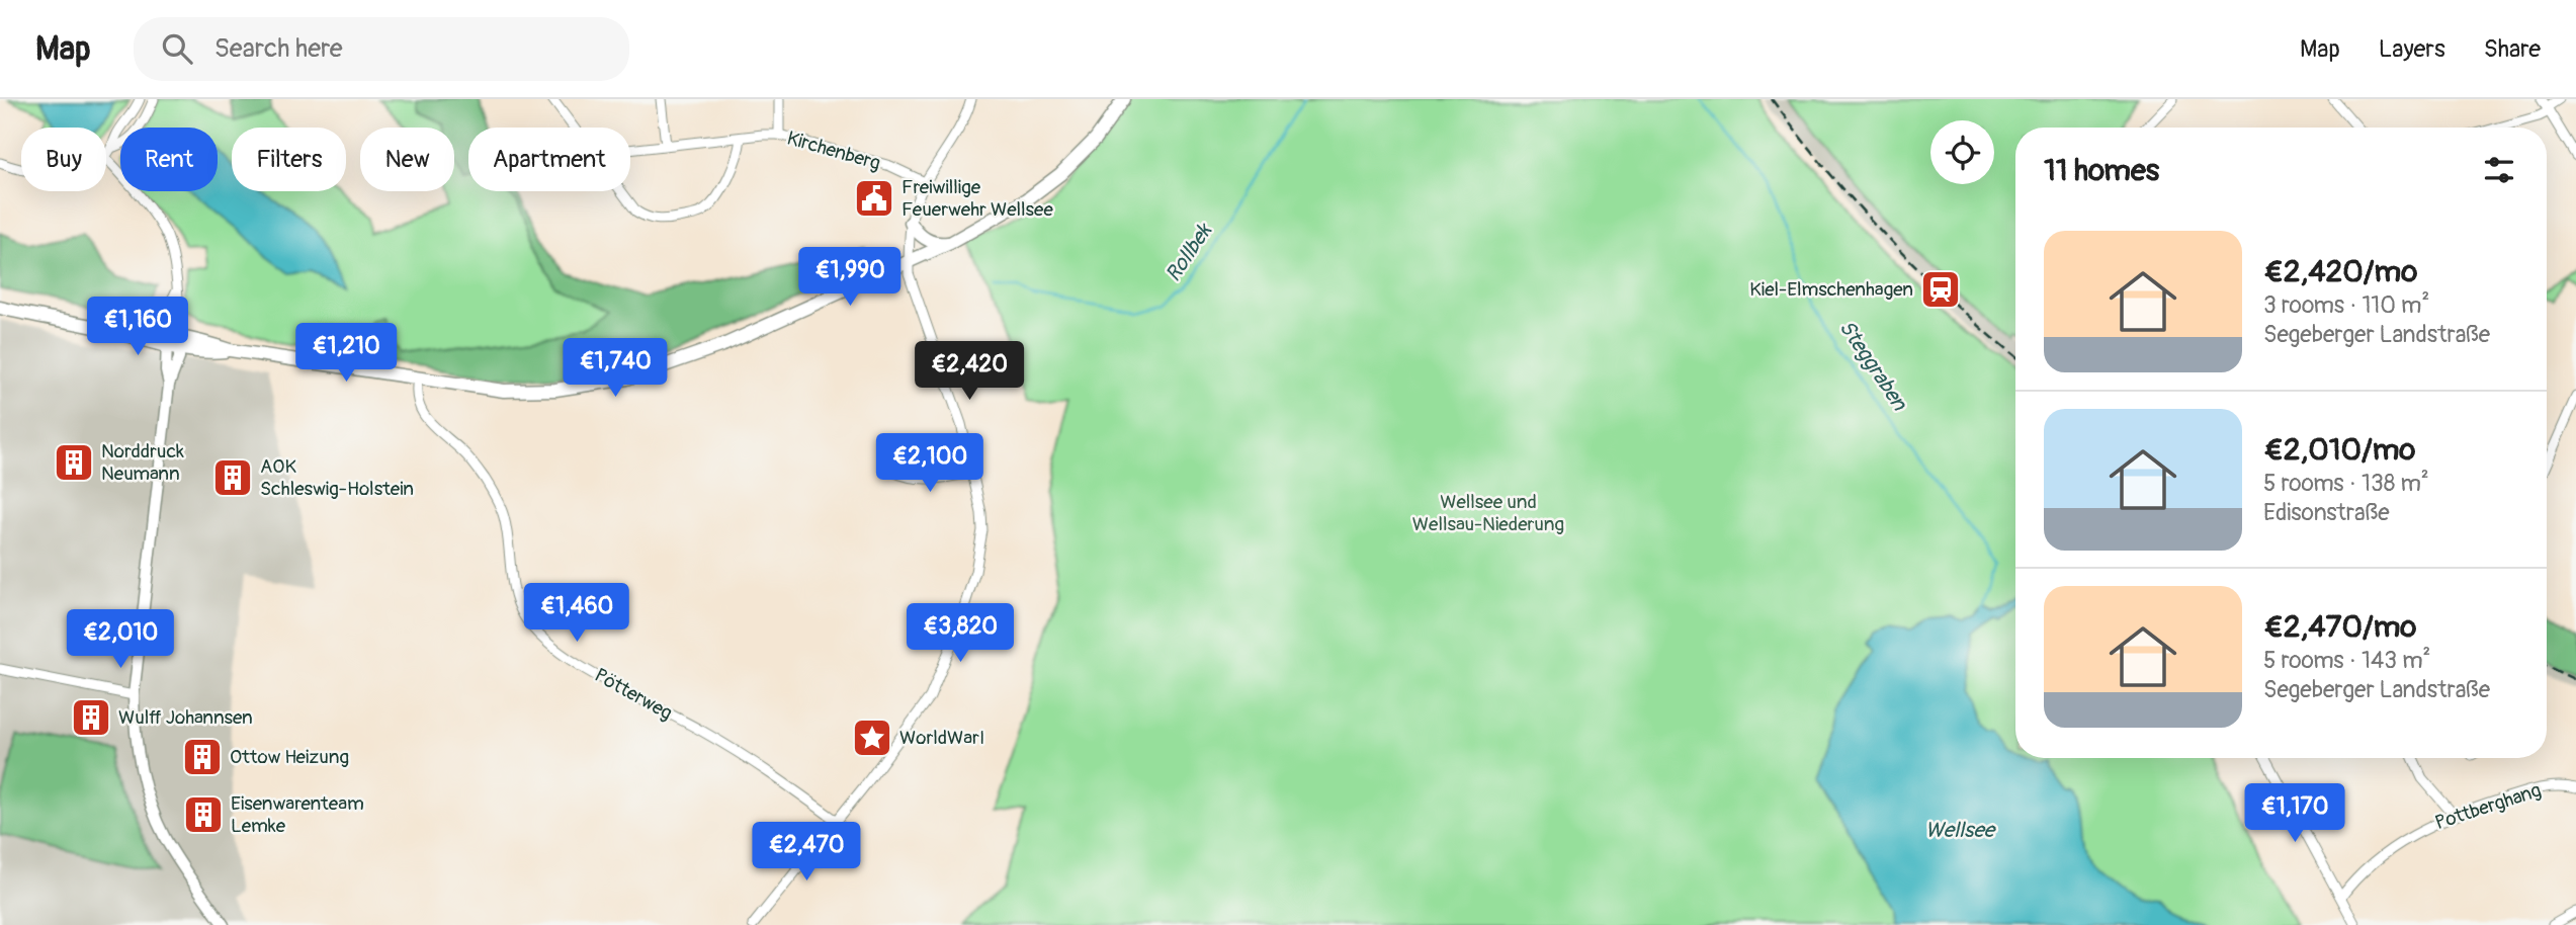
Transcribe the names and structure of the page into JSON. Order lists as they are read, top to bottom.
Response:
{
  "streets": {
    "street": ["Kirchenberg", "Pötterweg", "Pottberghang"]
  },
  "water": ["Rollbek", "Steggraben", "Wellsee"],
  "parks": ["Wellsee und Wellsau-Niederung"],
  "places": {
    "public building": ["Freiwillige Feuerwehr Wellsee"],
    "station": ["Kiel-Elmschenhagen"],
    "building": [
      "Norddruck Neumann",
      "AOK Schleswig-Holstein",
      "Wulff Johannsen",
      "Ottow Heizung",
      "Eisenwarenteam Lemke"
    ],
    "place": ["WorldWarI"]
  },
  "page": {
    "header": "Map",
    "search": "Search here",
    "nav": ["Map", "Layers", "Share"],
    "chip": [
      "Buy",
      "Rent",
      "Filters",
      "New",
      "Apartment"
    ],
    "heading": "11 homes",
    "list": [
      {
        "name": "€2,420/mo",
        "note": "3 rooms · 110 m² · Segeberger Landstraße"
      },
      {
        "name": "€2,010/mo",
        "note": "5 rooms · 138 m² · Edisonstraße"
      },
      {
        "name": "€2,470/mo",
        "note": "5 rooms · 143 m² · Segeberger Landstraße"
      }
    ],
    "price": [
      "€1,990",
      "€1,160",
      "€1,210",
      "€1,740",
      "€2,420",
      "€2,100",
      "€1,460",
      "€3,820",
      "€2,010",
      "€1,170",
      "€2,470"
    ]
  }
}
